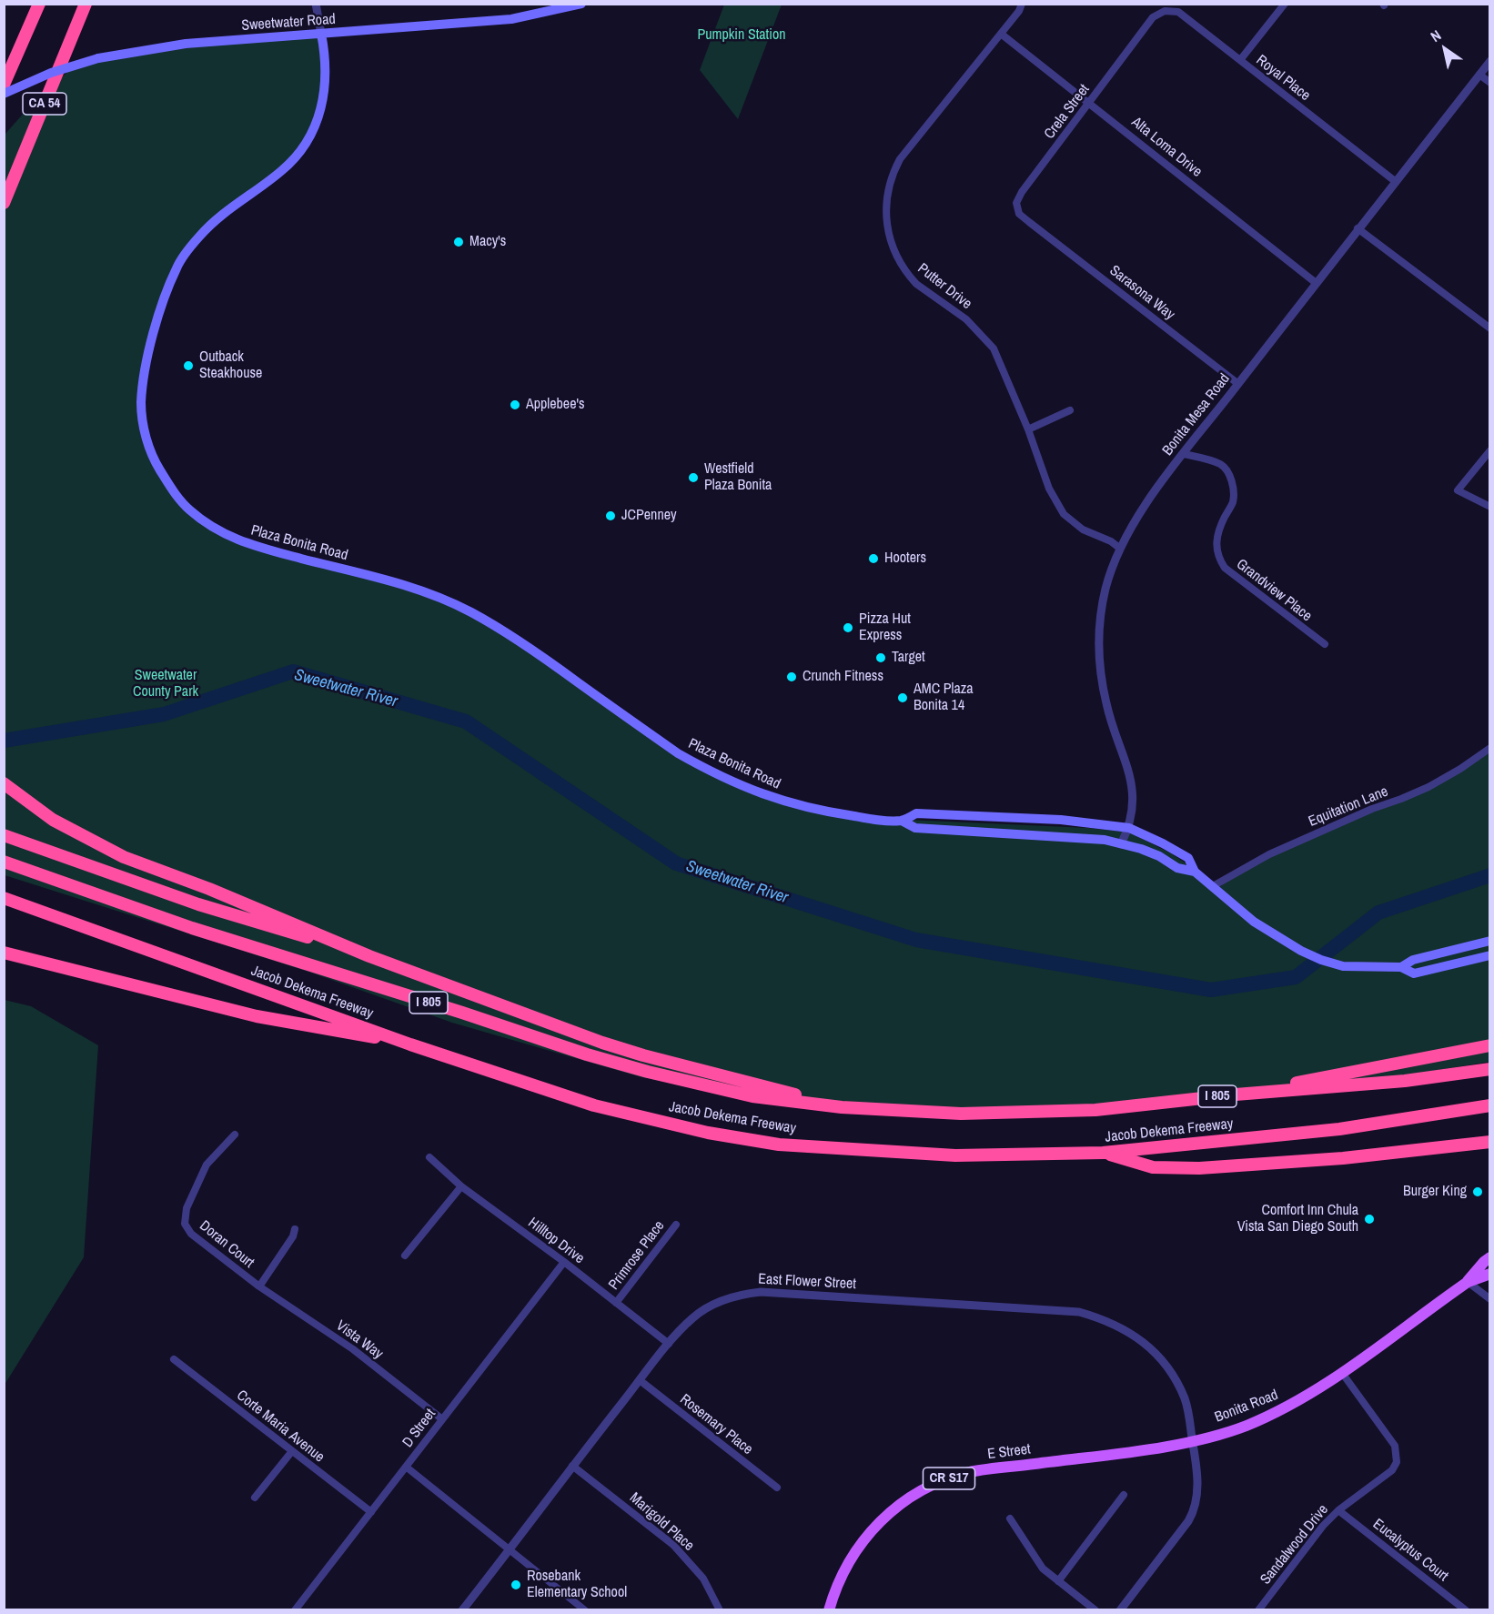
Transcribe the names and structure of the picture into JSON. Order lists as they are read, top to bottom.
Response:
{
  "streets": {
    "highway": ["CA 54", "Jacob Dekema Freeway", "I 805"],
    "main road": [
      "Sweetwater Road",
      "Plaza Bonita Road",
      "Bonita Road",
      "E Street",
      "CR S17"
    ],
    "street": [
      "Royal Place",
      "Crela Street",
      "Alta Loma Drive",
      "Putter Drive",
      "Sarasona Way",
      "Bonita Mesa Road",
      "Grandview Place",
      "Equitation Lane",
      "Hilltop Drive",
      "Doran Court",
      "Primrose Place",
      "East Flower Street",
      "Vista Way",
      "Rosemary Place",
      "Corte Maria Avenue",
      "D Street",
      "Marigold Place",
      "Sandalwood Drive",
      "Eucalyptus Court"
    ]
  },
  "crossings": [
    ["Sweetwater Road", "Plaza Bonita Road"],
    ["Royal Place", "Crela Street"],
    ["Royal Place", "Bonita Mesa Road"],
    ["Crela Street", "Alta Loma Drive"],
    ["Crela Street", "Sarasona Way"],
    ["Alta Loma Drive", "Putter Drive"],
    ["Alta Loma Drive", "Bonita Mesa Road"],
    ["Putter Drive", "Bonita Mesa Road"],
    ["Sarasona Way", "Bonita Mesa Road"],
    ["Bonita Mesa Road", "Plaza Bonita Road"],
    ["Bonita Mesa Road", "Grandview Place"],
    ["Plaza Bonita Road", "Equitation Lane"],
    ["Hilltop Drive", "Primrose Place"],
    ["Hilltop Drive", "East Flower Street"],
    ["Hilltop Drive", "D Street"],
    ["Doran Court", "Vista Way"],
    ["East Flower Street", "Bonita Road"],
    ["East Flower Street", "Rosemary Place"],
    ["East Flower Street", "E Street"],
    ["East Flower Street", "Marigold Place"],
    ["Vista Way", "D Street"],
    ["Bonita Road", "E Street"],
    ["Bonita Road", "Sandalwood Drive"],
    ["Corte Maria Avenue", "D Street"],
    ["Sandalwood Drive", "Eucalyptus Court"]
  ],
  "water": ["Sweetwater River"],
  "parks": ["Pumpkin Station", "Sweetwater County Park"],
  "places": [
    "Macy's",
    "Outback Steakhouse",
    "Applebee's",
    "Westfield Plaza Bonita",
    "JCPenney",
    "Hooters",
    "Pizza Hut Express",
    "Target",
    "Crunch Fitness",
    "AMC Plaza Bonita 14",
    "Burger King",
    "Comfort Inn Chula Vista San Diego South",
    "Rosebank Elementary School"
  ],
  "north": "top left"
}
